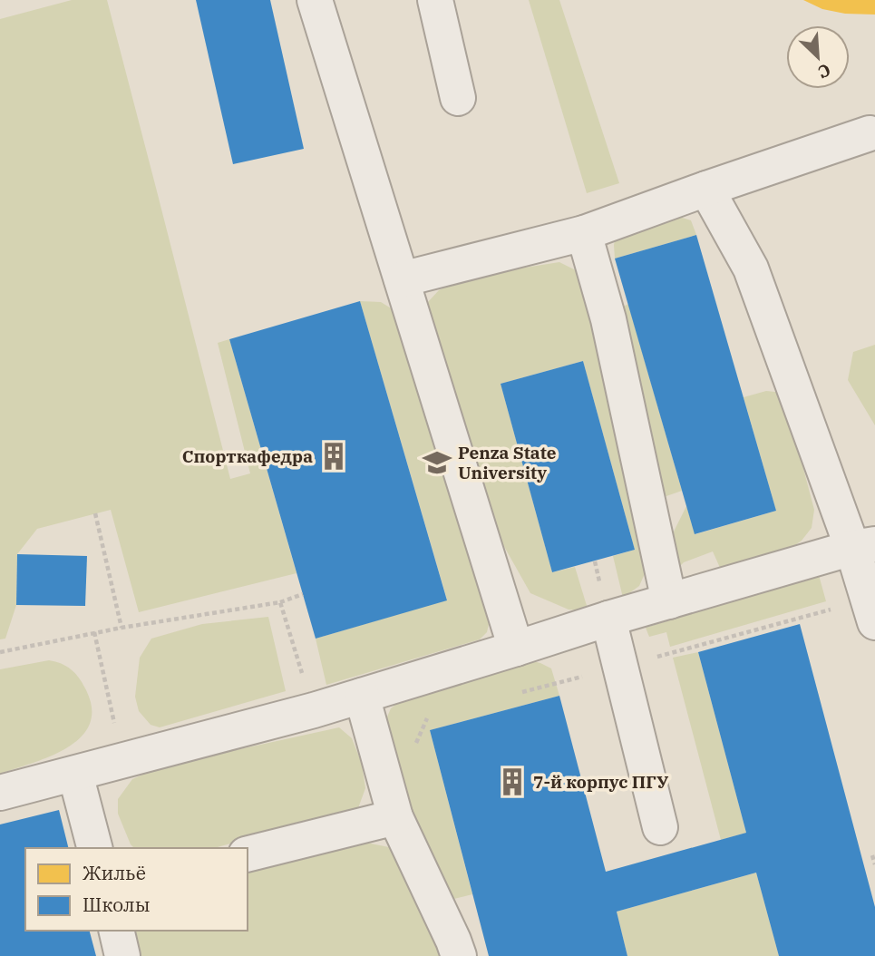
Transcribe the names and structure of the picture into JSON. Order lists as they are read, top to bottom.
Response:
{
  "places": {
    "building": ["Спорткафедра", "7-й корпус ПГУ"],
    "school or university": ["Penza State University"]
  },
  "legend": ["Жильё", "Школы"],
  "north": "bottom right"
}
